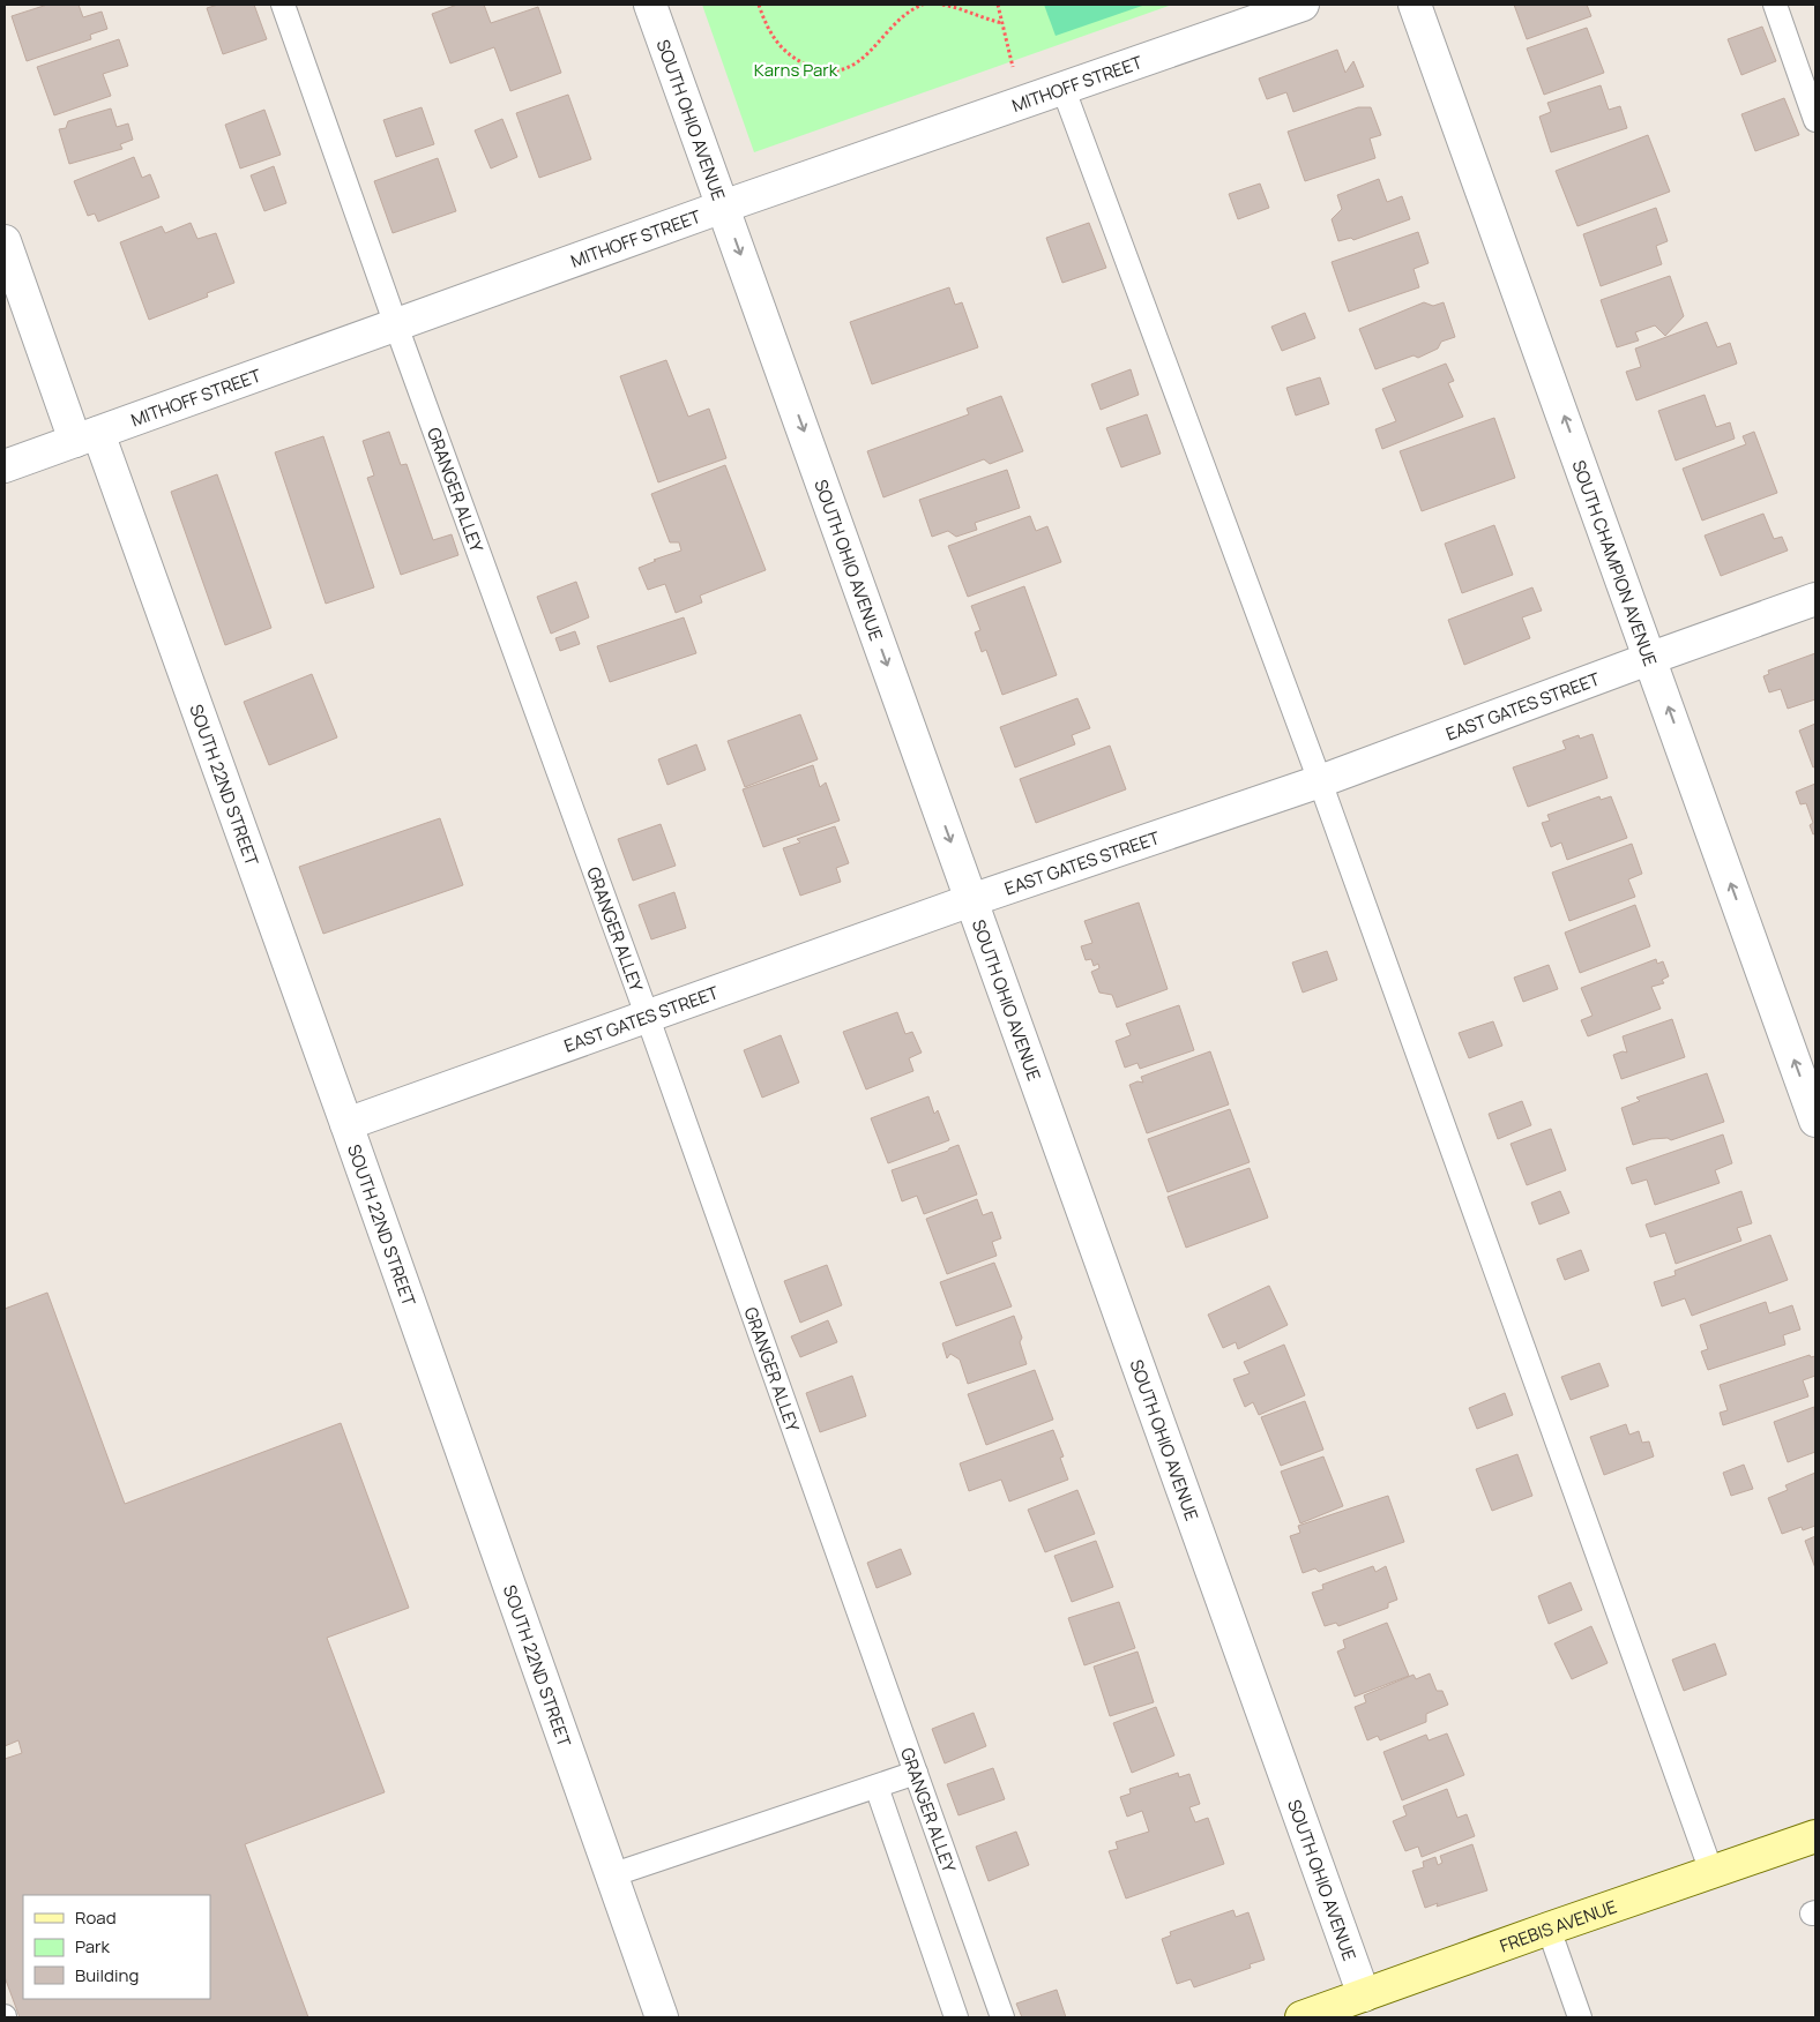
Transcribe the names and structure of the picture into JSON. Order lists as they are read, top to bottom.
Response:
{
  "streets": {
    "main road": ["FREBIS AVENUE"],
    "street": [
      "MITHOFF STREET",
      "SOUTH OHIO AVENUE",
      "SOUTH CHAMPION AVENUE",
      "EAST GATES STREET",
      "SOUTH 22ND STREET"
    ],
    "lane": ["GRANGER ALLEY"]
  },
  "crossings": [
    ["MITHOFF STREET", "SOUTH OHIO AVENUE"],
    ["MITHOFF STREET", "GRANGER ALLEY"],
    ["MITHOFF STREET", "SOUTH 22ND STREET"],
    ["SOUTH OHIO AVENUE", "EAST GATES STREET"],
    ["SOUTH OHIO AVENUE", "FREBIS AVENUE"],
    ["GRANGER ALLEY", "EAST GATES STREET"],
    ["SOUTH CHAMPION AVENUE", "EAST GATES STREET"],
    ["EAST GATES STREET", "SOUTH 22ND STREET"]
  ],
  "one_way": ["SOUTH CHAMPION AVENUE"],
  "parks": ["Karns Park"],
  "legend": ["Road", "Park", "Building"]
}
